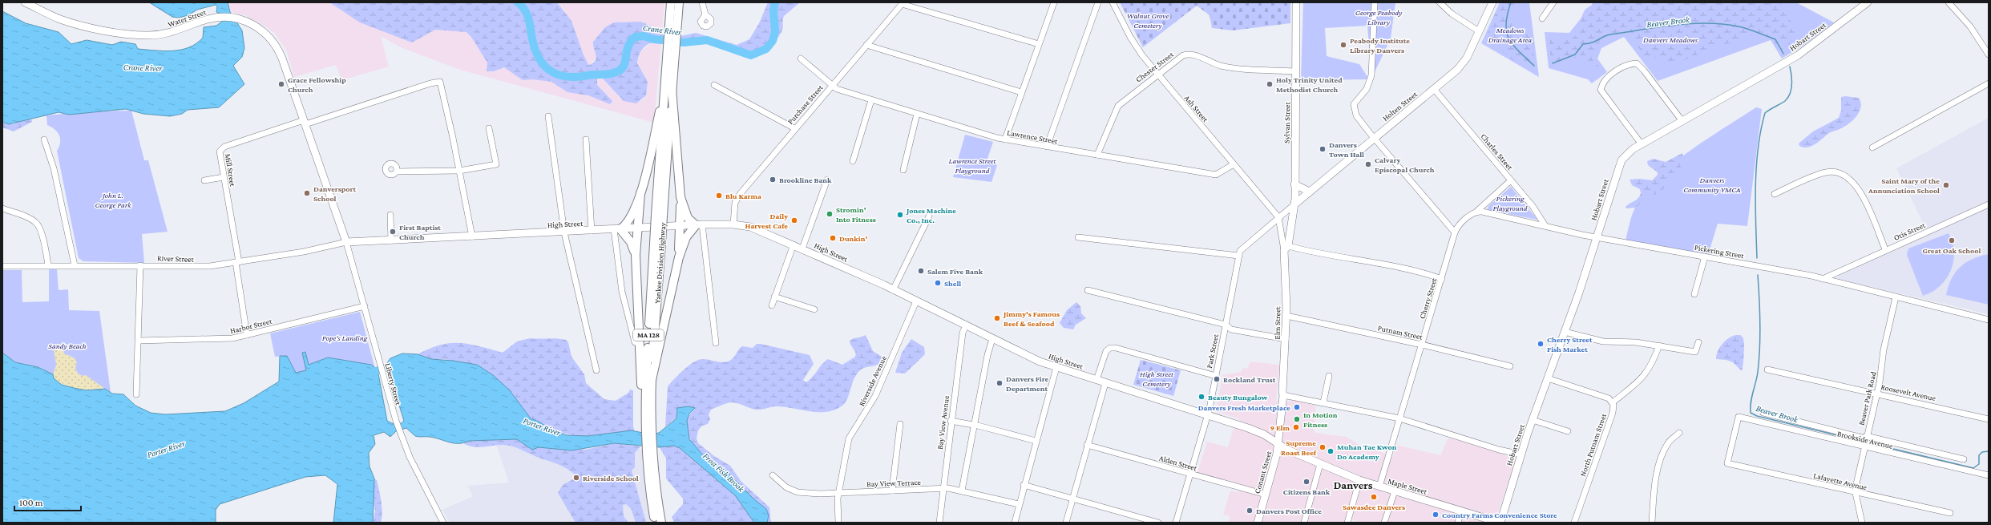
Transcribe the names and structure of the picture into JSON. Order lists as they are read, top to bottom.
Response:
{
  "streets": {
    "highway": ["Yankee Division Highway", "MA 128"],
    "main road": [
      "Water Street",
      "Hobart Street",
      "Holten Street",
      "Sylvan Street",
      "High Street",
      "Elm Street",
      "Conant Street",
      "Maple Street"
    ],
    "street": [
      "Chester Street",
      "Purchase Street",
      "Ash Street",
      "Lawrence Street",
      "Charles Street",
      "Mill Street",
      "Otis Street",
      "Pickering Street",
      "River Street",
      "Cherry Street",
      "Harbor Street",
      "Putnam Street",
      "Park Street",
      "Riverside Avenue",
      "Liberty Street",
      "Roosevelt Avenue",
      "Beaver Park Road",
      "Bay View Avenue",
      "Brookside Avenue",
      "North Putnam Street",
      "Alden Street",
      "Lafayette Avenue",
      "Bay View Terrace"
    ]
  },
  "crossings": [
    ["Water Street", "Mill Street"],
    ["Water Street", "High Street"],
    ["Water Street", "River Street"],
    ["Water Street", "Liberty Street"],
    ["Hobart Street", "Pickering Street"],
    ["Hobart Street", "Maple Street"],
    ["Chester Street", "Ash Street"],
    ["Chester Street", "Sylvan Street"],
    ["Chester Street", "Lawrence Street"],
    ["Purchase Street", "Lawrence Street"],
    ["Purchase Street", "High Street"],
    ["Holten Street", "Sylvan Street"],
    ["Holten Street", "Charles Street"],
    ["Holten Street", "Elm Street"],
    ["Holten Street", "Park Street"],
    ["Ash Street", "Lawrence Street"],
    ["Ash Street", "Park Street"],
    ["Sylvan Street", "Elm Street"],
    ["Sylvan Street", "Park Street"],
    ["Charles Street", "Pickering Street"],
    ["Mill Street", "River Street"],
    ["Mill Street", "Harbor Street"],
    ["High Street", "River Street"],
    ["High Street", "Elm Street"],
    ["High Street", "Park Street"],
    ["High Street", "Riverside Avenue"],
    ["High Street", "Liberty Street"],
    ["High Street", "Bay View Avenue"],
    ["High Street", "Conant Street"],
    ["High Street", "Maple Street"],
    ["Otis Street", "Pickering Street"],
    ["Pickering Street", "Beaver Park Road"],
    ["River Street", "Liberty Street"],
    ["Cherry Street", "Putnam Street"],
    ["Cherry Street", "Maple Street"],
    ["Elm Street", "Putnam Street"],
    ["Elm Street", "Park Street"],
    ["Elm Street", "Conant Street"],
    ["Elm Street", "Maple Street"],
    ["Harbor Street", "Liberty Street"],
    ["Park Street", "Alden Street"],
    ["Riverside Avenue", "Bay View Terrace"],
    ["Roosevelt Avenue", "Beaver Park Road"],
    ["Beaver Park Road", "Brookside Avenue"],
    ["Beaver Park Road", "Lafayette Avenue"],
    ["Bay View Avenue", "Bay View Terrace"],
    ["Brookside Avenue", "Lafayette Avenue"],
    ["Alden Street", "Conant Street"],
    ["Conant Street", "Maple Street"]
  ],
  "districts": ["Danvers"],
  "water": [
    "Beaver Brook",
    "Crane River",
    "Porter River",
    "Frost Fish Brook"
  ],
  "parks": [
    "George Peabody Library",
    "Walnut Grove Cemetery",
    "Meadows Drainage Area",
    "Danvers Meadows",
    "Lawrence Street Playground",
    "Danvers Community YMCA",
    "John L. George Park",
    "Pickering Playground",
    "Pope's Landing",
    "Sandy Beach",
    "High Street Cemetery"
  ],
  "places": [
    "Peabody Institute Library Danvers",
    "Grace Fellowship Church",
    "Holy Trinity United Methodist Church",
    "Danvers Town Hall",
    "Calvary Episcopal Church",
    "Brookline Bank",
    "Saint Mary of the Annunciation School",
    "Danversport School",
    "Blu Karma",
    "Stromin' Into Fitness",
    "Jones Machine Co., Inc.",
    "Daily Harvest Cafe",
    "First Baptist Church",
    "Dunkin'",
    "Great Oak School",
    "Salem Five Bank",
    "Shell",
    "Jimmy's Famous Beef & Seafood",
    "Cherry Street Fish Market",
    "Rockland Trust",
    "Danvers Fire Department",
    "Beauty Bungalow",
    "Danvers Fresh Marketplace",
    "In Motion Fitness",
    "9 Elm",
    "Supreme Roast Beef",
    "Muhan Tae Kwon Do Academy",
    "Riverside School",
    "Citizens Bank",
    "Sawasdee Danvers",
    "Danvers Post Office",
    "Country Farms Convenience Store"
  ],
  "scale_bar": "100 m"
}
